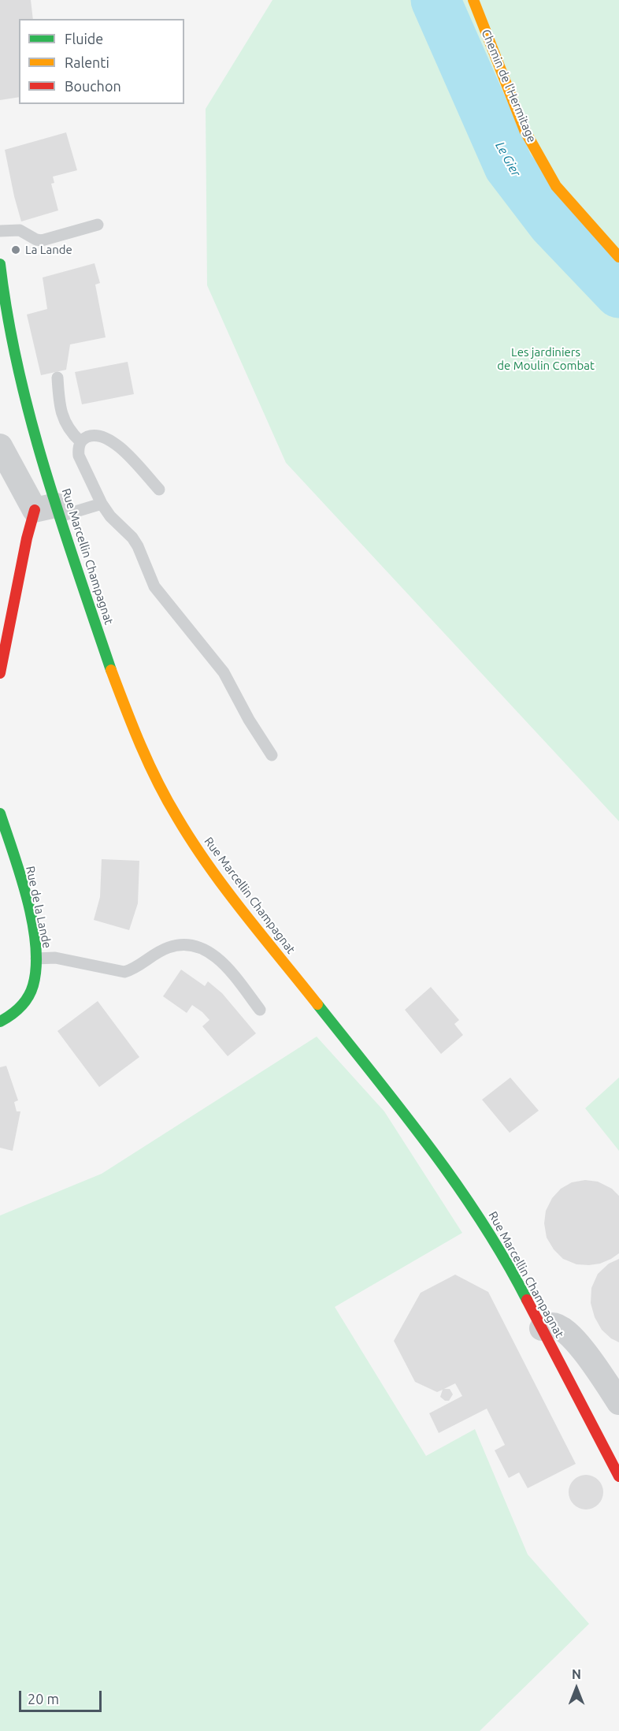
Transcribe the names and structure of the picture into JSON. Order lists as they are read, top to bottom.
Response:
{
  "streets": {
    "main road": ["Chemin de l'Hermitage", "Rue Marcellin Champagnat", "Rue de la Lande"]
  },
  "water": ["Le Gier"],
  "parks": ["Les jardiniers de Moulin Combat"],
  "places": ["La Lande"],
  "legend": ["Fluide", "Ralenti", "Bouchon"],
  "scale_bar": "20 m",
  "north": "top"
}
